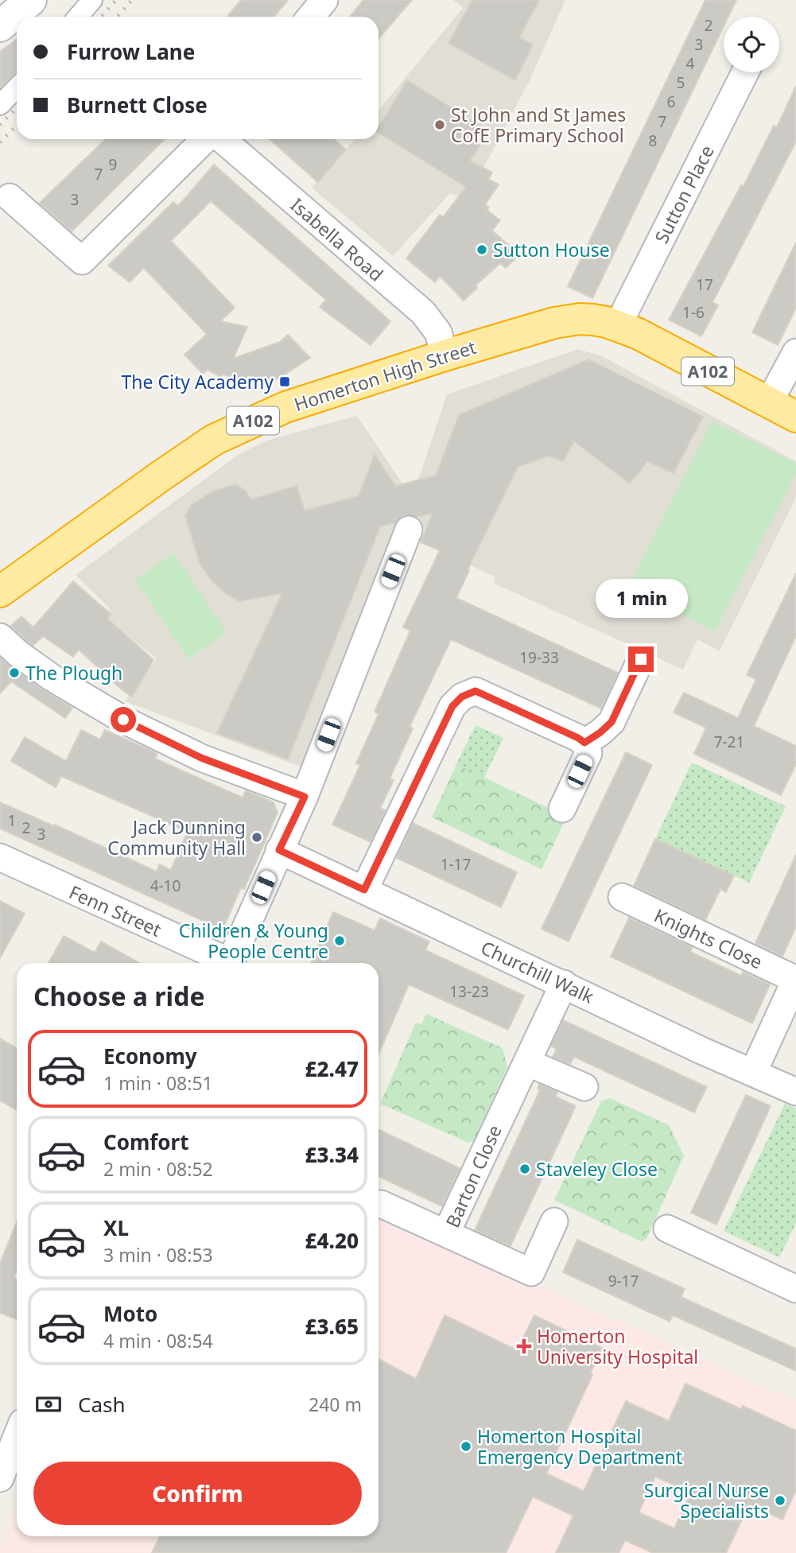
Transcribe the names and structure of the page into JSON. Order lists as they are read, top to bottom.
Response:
{
  "streets": {
    "highway": ["A102", "Homerton High Street"],
    "street": [
      "Sutton Place",
      "Isabella Road",
      "Fenn Street",
      "Knights Close",
      "Churchill Walk",
      "Barton Close"
    ]
  },
  "crossings": [
    ["Sutton Place", "A102"],
    ["Sutton Place", "Homerton High Street"],
    ["Isabella Road", "Homerton High Street"],
    ["A102", "Homerton High Street"],
    ["Churchill Walk", "Barton Close"]
  ],
  "places": {
    "other": [
      "St John and St James CofE Primary School",
      "Sutton House",
      "The Plough",
      "Jack Dunning Community Hall",
      "Children & Young People Centre",
      "Staveley Close",
      "Homerton Hospital Emergency Department",
      "Surgical Nurse Specialists"
    ],
    "transit": ["The City Academy"],
    "health": ["Homerton University Hospital"]
  },
  "house_numbers": [
    "2",
    "3",
    "4",
    "5",
    "6",
    "7",
    "8",
    "9",
    "7",
    "3",
    "17",
    "1-6",
    "19-33",
    "7-21",
    "1",
    "2",
    "3",
    "1-17",
    "4-10",
    "13-23",
    "9-17"
  ],
  "page": {
    "banner": ["Furrow Lane", "Burnett Close"],
    "bubble": "1 min",
    "heading": "Choose a ride",
    "list": [
      {
        "name": "Economy",
        "note": "1 min · 08:51",
        "value": "£2.47"
      },
      {
        "name": "Comfort",
        "note": "2 min · 08:52",
        "value": "£3.34"
      },
      {
        "name": "XL",
        "note": "3 min · 08:53",
        "value": "£4.20"
      },
      {
        "name": "Moto",
        "note": "4 min · 08:54",
        "value": "£3.65"
      }
    ],
    "pay": ["Cash", "240 m"],
    "buttons": "Confirm"
  }
}
